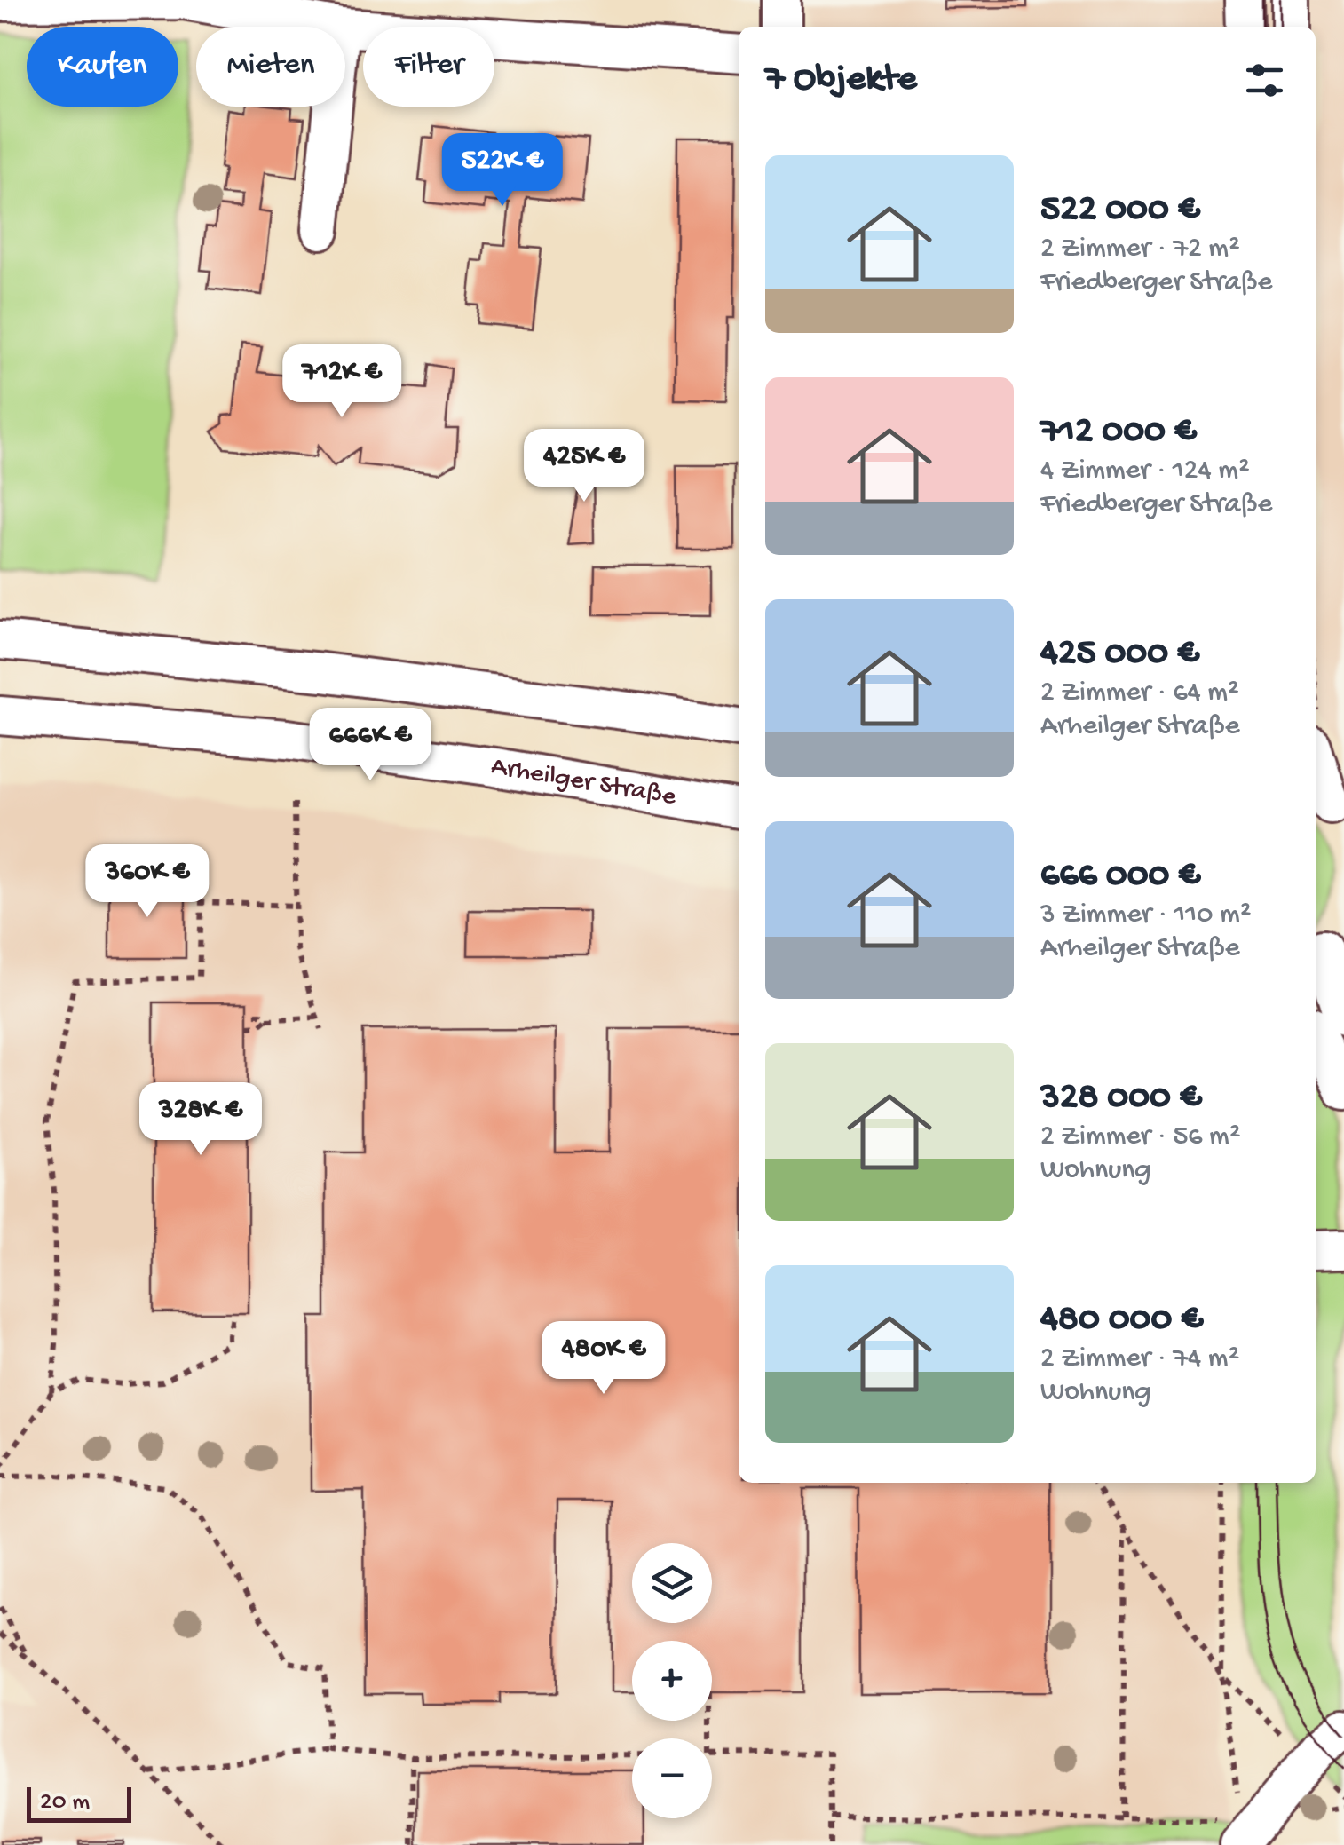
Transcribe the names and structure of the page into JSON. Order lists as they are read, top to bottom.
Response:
{
  "streets": {
    "street": ["Arheilger Straße"]
  },
  "scale_bar": "20 m",
  "page": {
    "chip": ["Kaufen", "Mieten", "Filter"],
    "heading": "7 Objekte",
    "price": [
      "522K €",
      "712K €",
      "425K €",
      "666K €",
      "360K €",
      "328K €",
      "480K €"
    ],
    "list": [
      {
        "name": "522 000 €",
        "note": "2 Zimmer · 72 m² · Friedberger Straße"
      },
      {
        "name": "712 000 €",
        "note": "4 Zimmer · 124 m² · Friedberger Straße"
      },
      {
        "name": "425 000 €",
        "note": "2 Zimmer · 64 m² · Arheilger Straße"
      },
      {
        "name": "666 000 €",
        "note": "3 Zimmer · 110 m² · Arheilger Straße"
      },
      {
        "name": "328 000 €",
        "note": "2 Zimmer · 56 m² · Wohnung"
      },
      {
        "name": "480 000 €",
        "note": "2 Zimmer · 74 m² · Wohnung"
      }
    ],
    "map_buttons": ["+", "−"],
    "scale": "20 m"
  }
}
